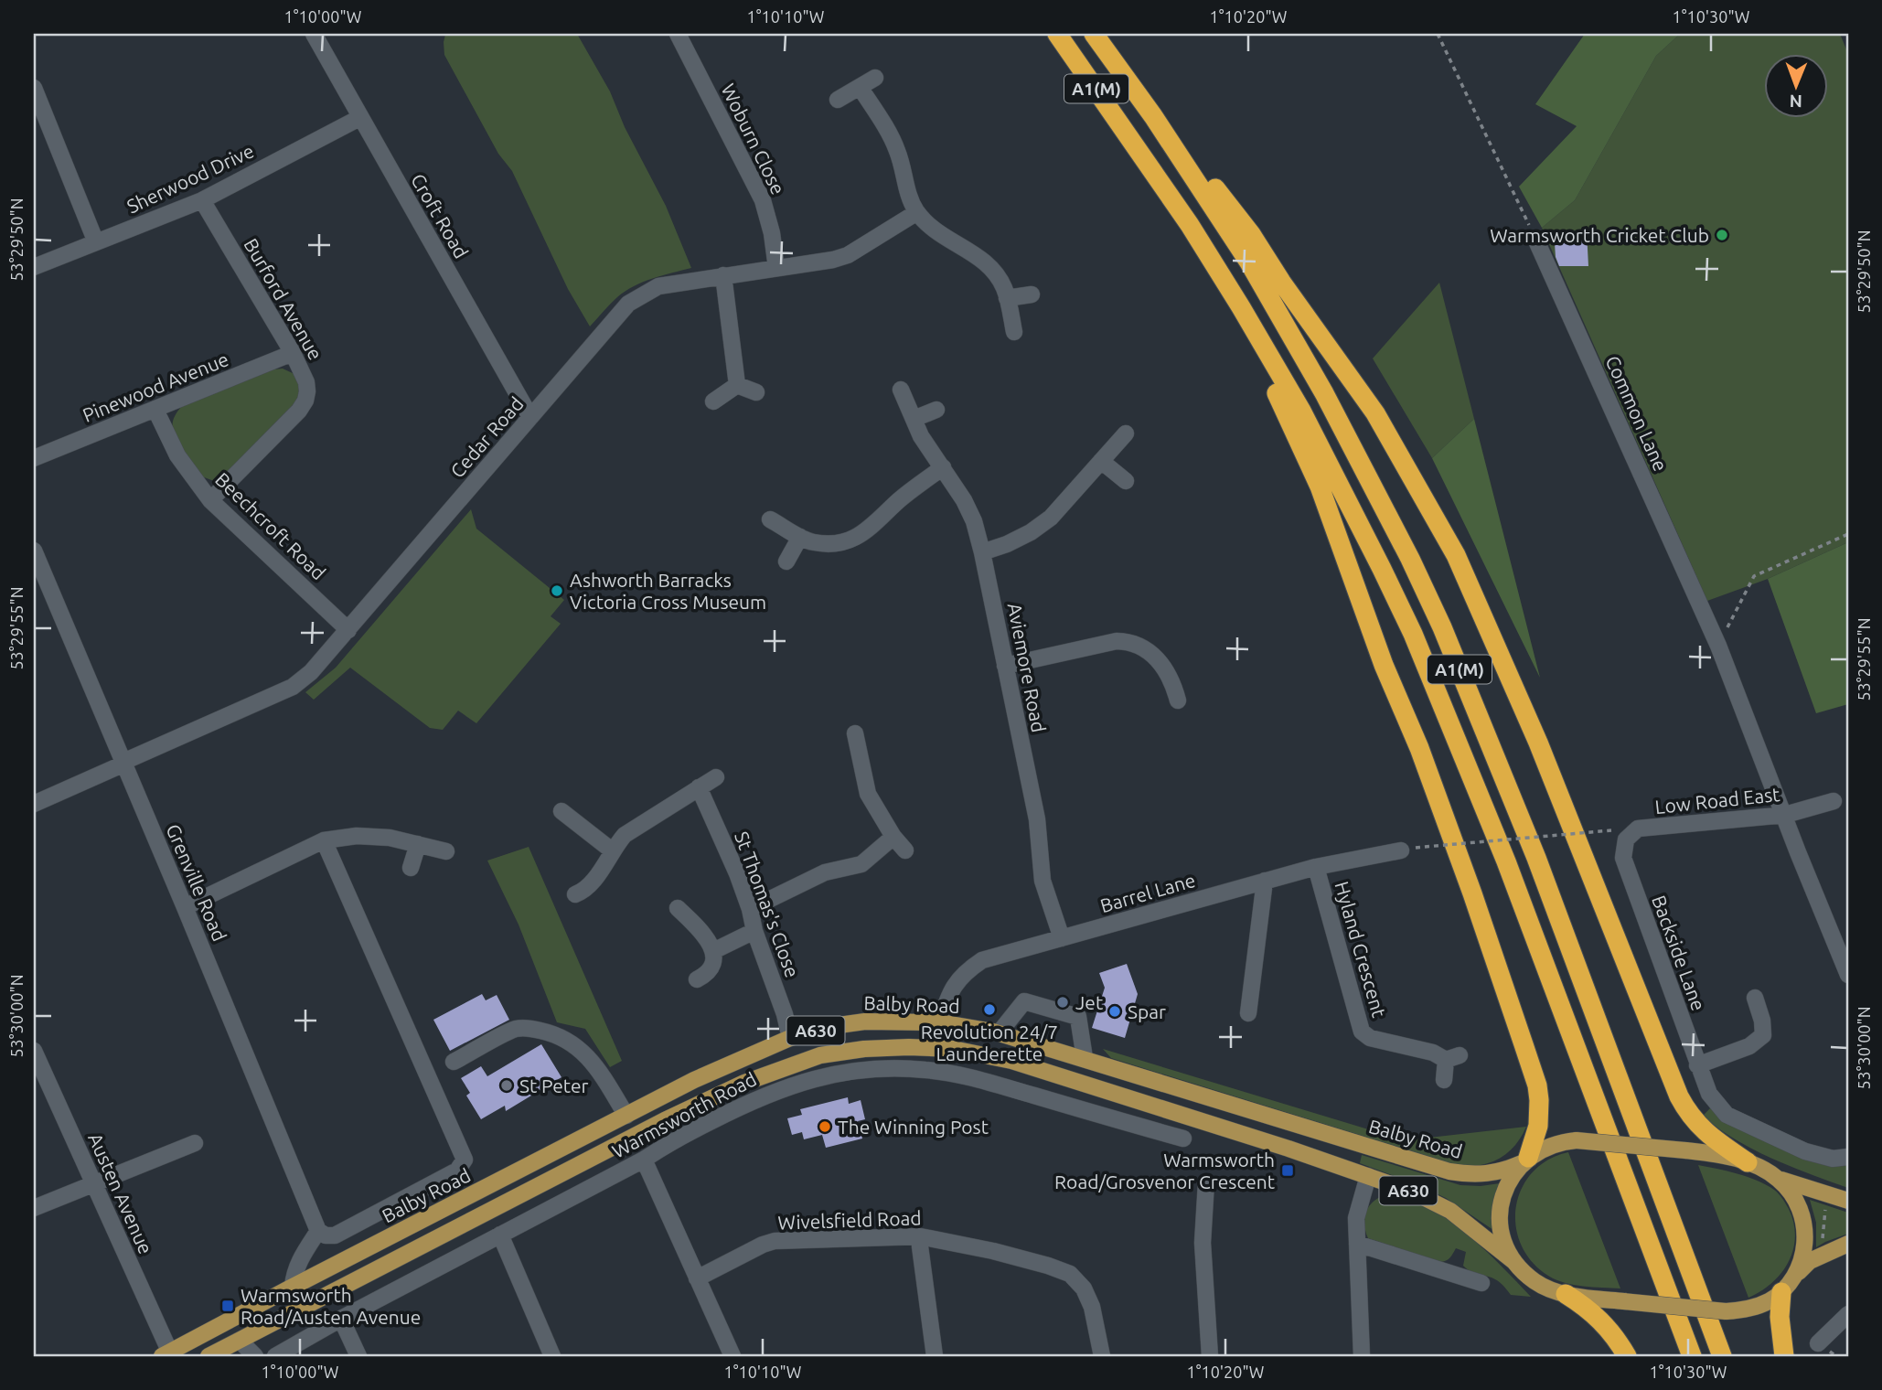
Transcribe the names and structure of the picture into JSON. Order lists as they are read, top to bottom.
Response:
{
  "streets": {
    "highway": ["A1(M)"],
    "main road": ["Balby Road", "A630"],
    "street": [
      "Woburn Close",
      "Sherwood Drive",
      "Croft Road",
      "Burford Avenue",
      "Pinewood Avenue",
      "Common Lane",
      "Cedar Road",
      "Beechcroft Road",
      "Aviemore Road",
      "Low Road East",
      "Grenville Road",
      "Barrel Lane",
      "St Thomas's Close",
      "Hyland Crescent",
      "Backside Lane",
      "Warmsworth Road",
      "Austen Avenue",
      "Wivelsfield Road"
    ]
  },
  "crossings": [
    ["Woburn Close", "Cedar Road"],
    ["Sherwood Drive", "Croft Road"],
    ["Sherwood Drive", "Burford Avenue"],
    ["Croft Road", "Cedar Road"],
    ["Burford Avenue", "Pinewood Avenue"],
    ["Burford Avenue", "Beechcroft Road"],
    ["Pinewood Avenue", "Beechcroft Road"],
    ["Common Lane", "Low Road East"],
    ["Cedar Road", "Beechcroft Road"],
    ["Cedar Road", "Grenville Road"],
    ["Aviemore Road", "Barrel Lane"],
    ["Low Road East", "Backside Lane"],
    ["Barrel Lane", "Hyland Crescent"],
    ["Barrel Lane", "Balby Road"],
    ["St Thomas's Close", "Balby Road"],
    ["Balby Road", "Austen Avenue"]
  ],
  "places": {
    "other": [
      "Warmsworth Cricket Club",
      "Ashworth Barracks Victoria Cross Museum",
      "Jet",
      "Revolution 24/7 Launderette",
      "Spar",
      "St Peter",
      "The Winning Post"
    ],
    "transit": ["Warmsworth Road/Grosvenor Crescent", "Warmsworth Road/Austen Avenue"]
  },
  "north": "bottom",
  "coordinates": [
    "1°10'00\"W",
    "1°10'10\"W",
    "1°10'20\"W",
    "1°10'30\"W",
    "53°29'50\"N",
    "53°29'55\"N",
    "53°30'00\"N"
  ]
}
